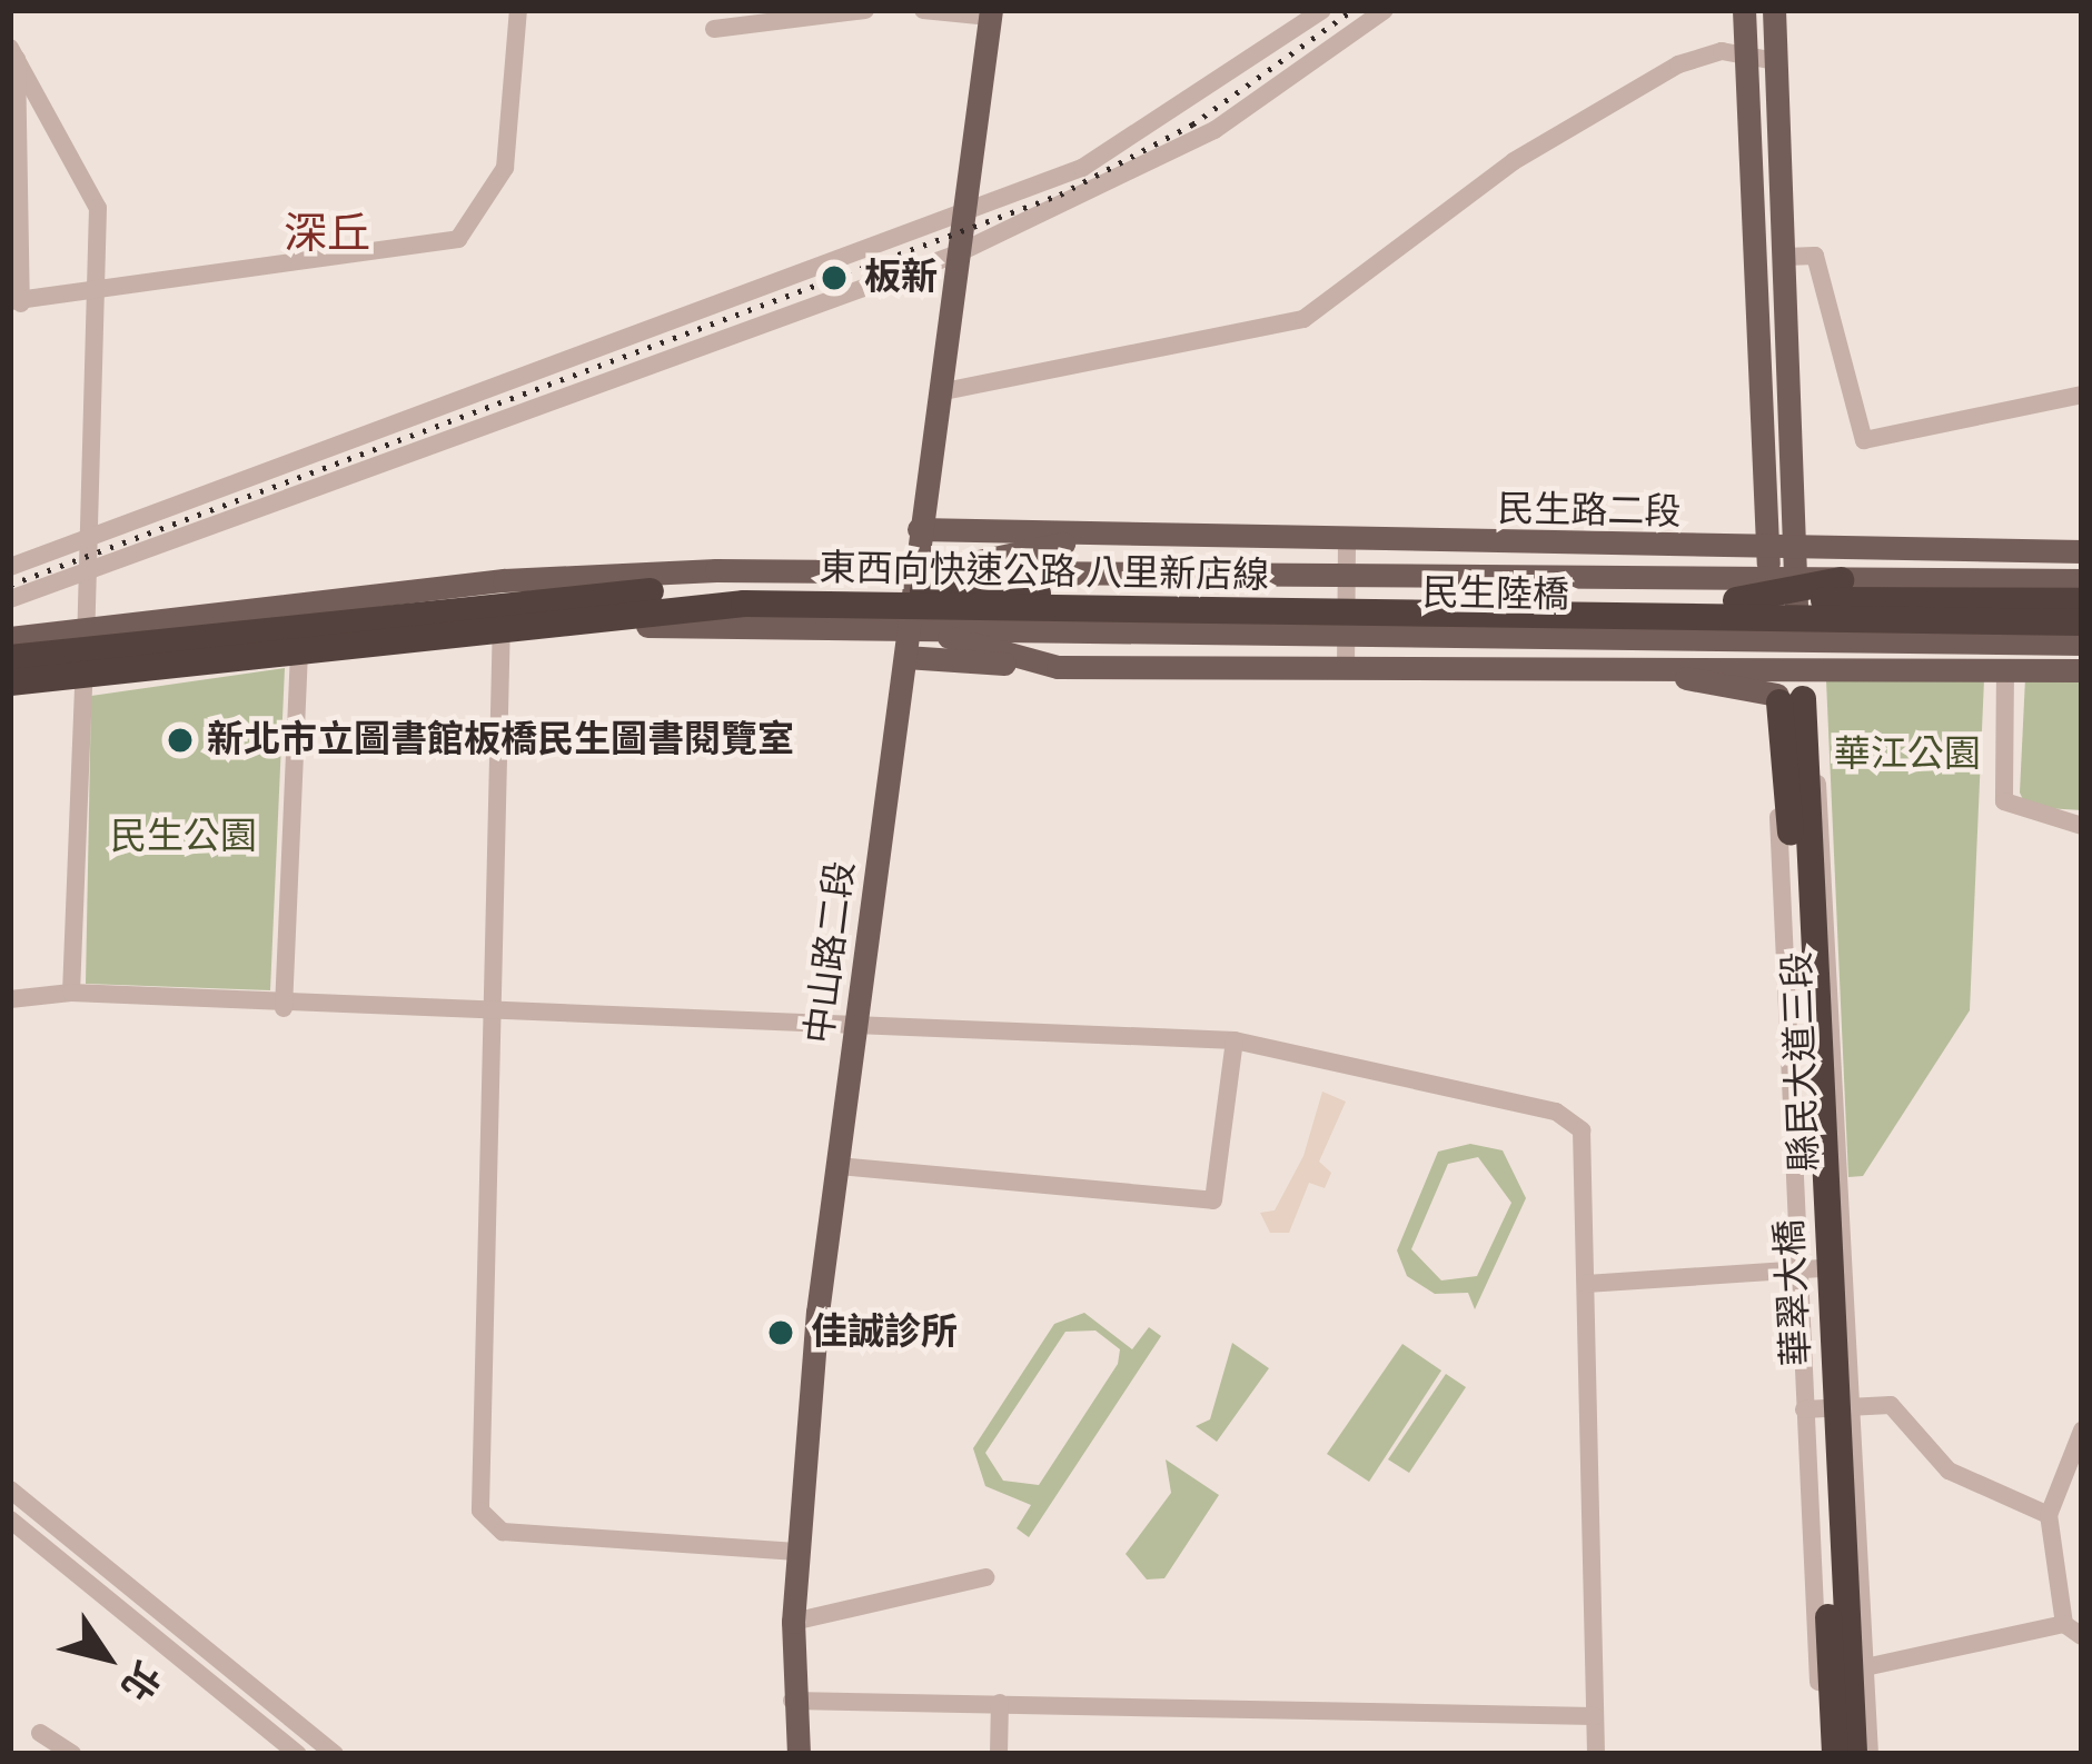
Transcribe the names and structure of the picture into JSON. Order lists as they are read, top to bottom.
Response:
{
  "streets": {
    "highway": ["東西向快速公路 八里新店線", "華翠大橋"],
    "main road": [
      "民生路二段",
      "民生陸橋",
      "中山路二段",
      "縣民大道三段"
    ]
  },
  "crossings": [
    ["民生路二段", "民生陸橋"],
    ["民生路二段", "中山路二段"],
    ["東西向快速公路 八里新店線", "民生陸橋"],
    ["民生陸橋", "中山路二段"]
  ],
  "districts": ["深丘"],
  "parks": ["華江公園", "民生公園"],
  "places": ["板新", "新北市立圖書館板橋民生圖書閱覽室", "佳誠診所"],
  "north": "bottom right"
}
